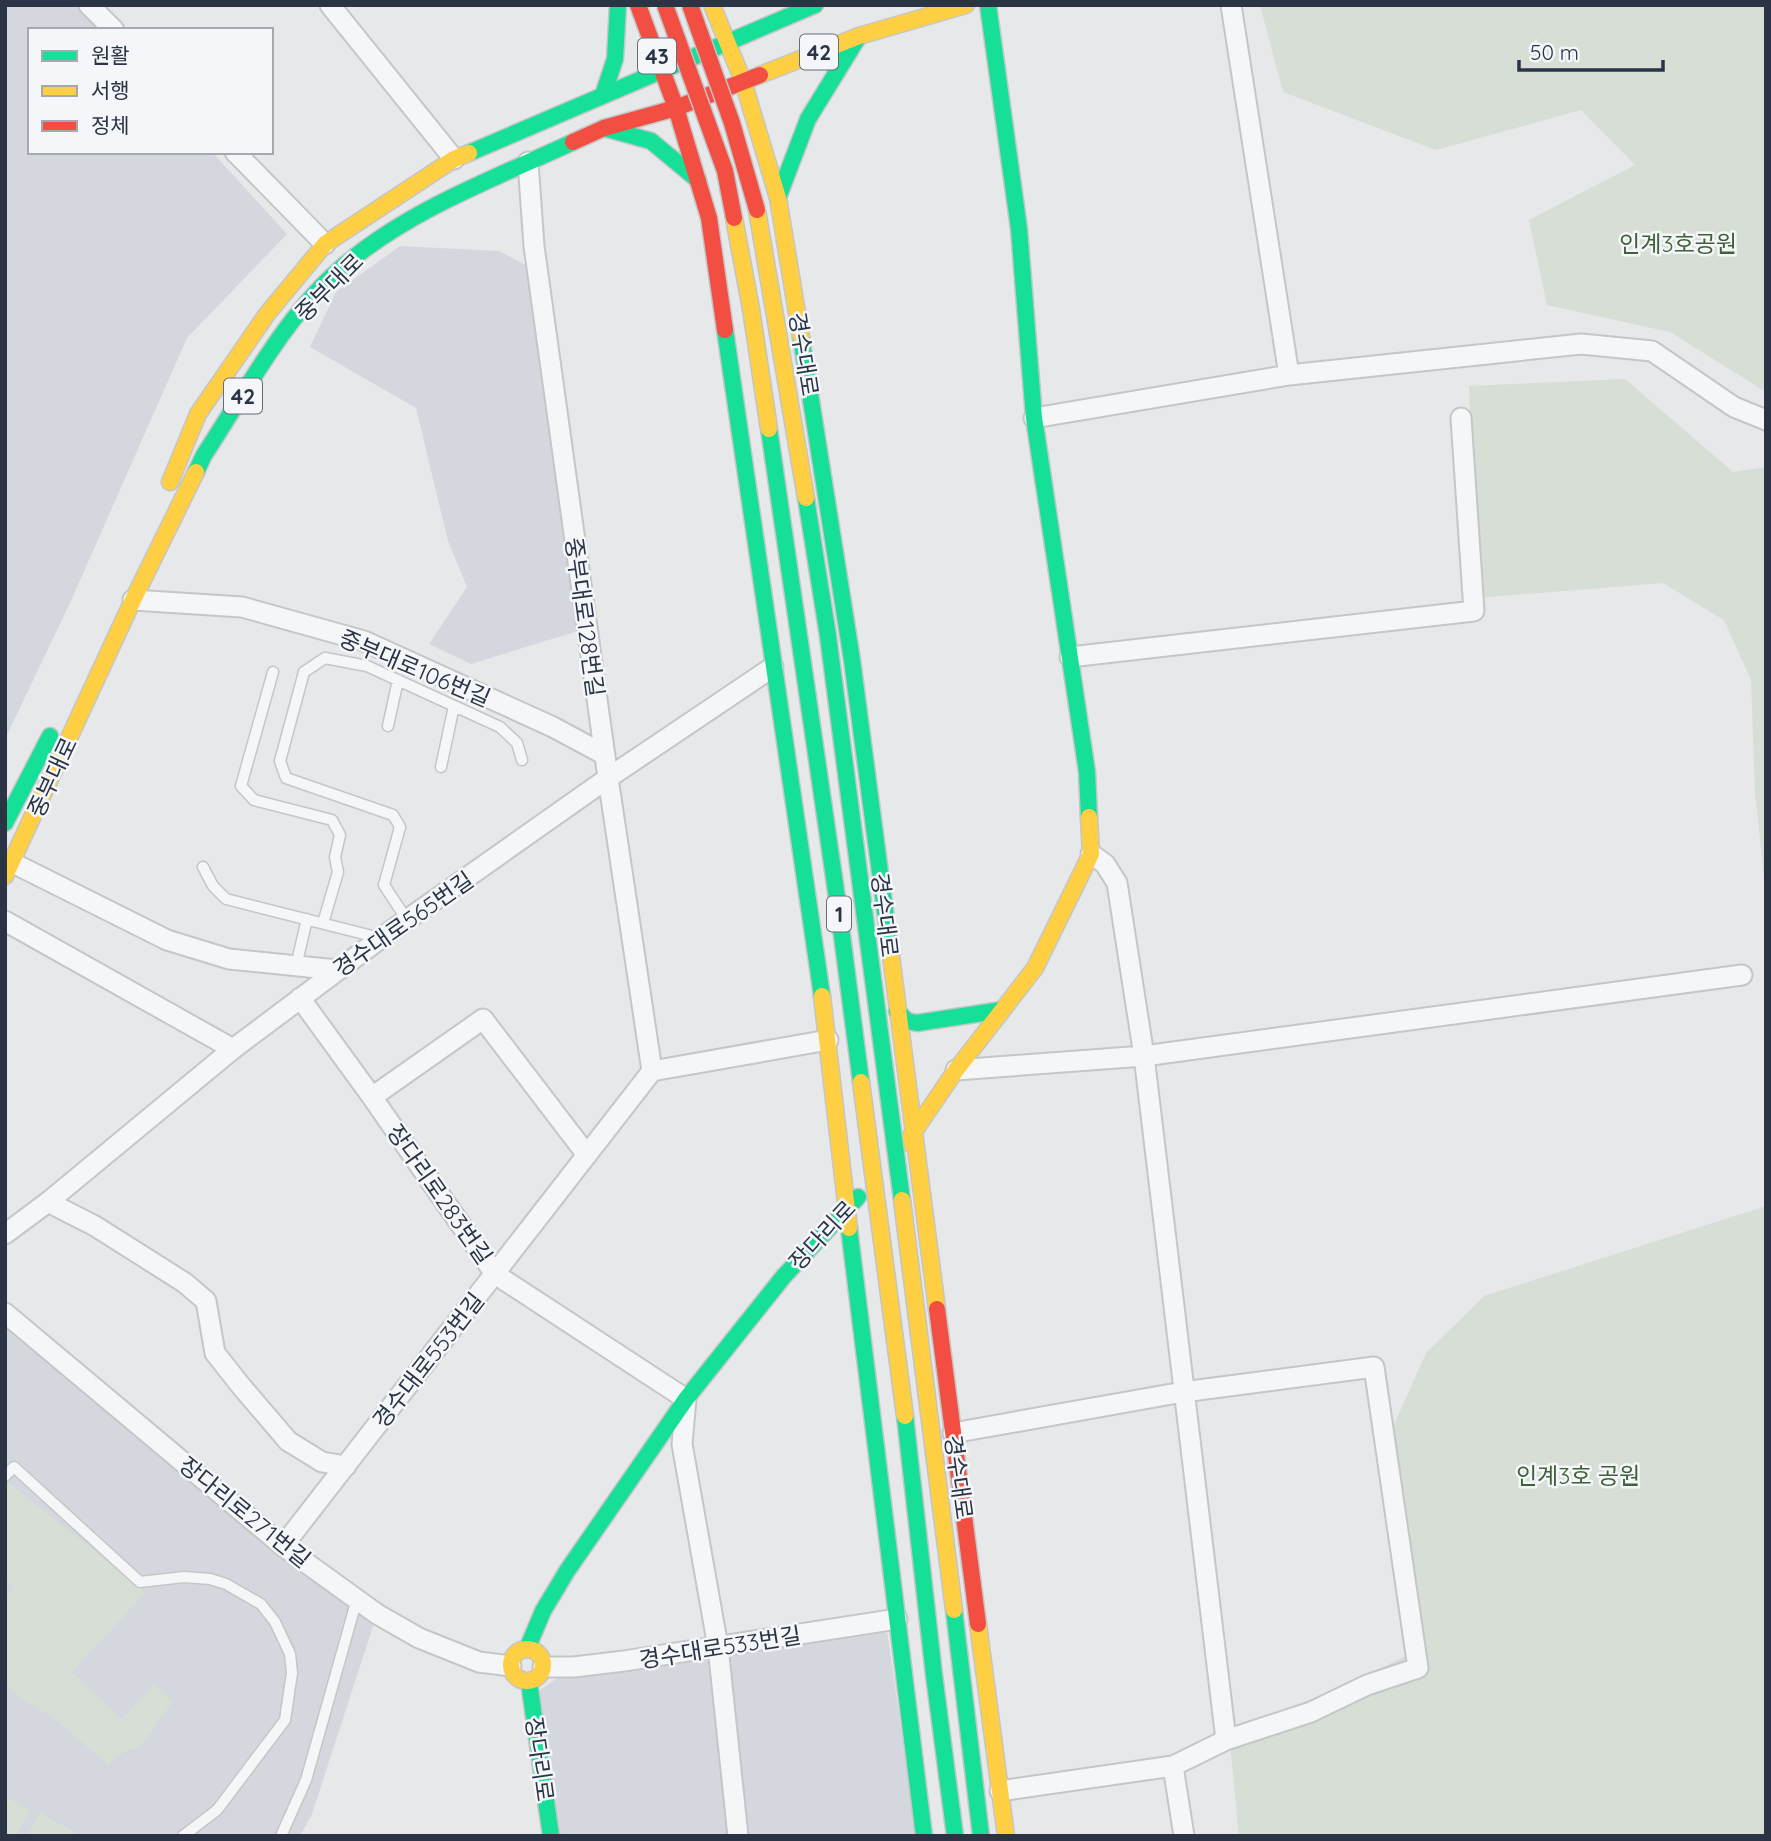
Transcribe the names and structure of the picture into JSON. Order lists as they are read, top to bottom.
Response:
{
  "streets": {
    "main road": [
      "42",
      "43",
      "중부대로",
      "경수대로",
      "1",
      "장다리로"
    ],
    "street": [
      "중부대로128번길",
      "중부대로106번길",
      "경수대로565번길",
      "장다리로283번길",
      "경수대로553번길",
      "장다리로271번길",
      "경수대로533번길"
    ]
  },
  "crossings": [
    ["43", "중부대로"],
    ["중부대로", "경수대로"],
    ["중부대로", "중부대로128번길"],
    ["중부대로", "중부대로106번길"],
    ["중부대로", "경수대로565번길"],
    ["경수대로", "장다리로"],
    ["중부대로128번길", "중부대로106번길"],
    ["중부대로128번길", "경수대로565번길"],
    ["중부대로128번길", "경수대로553번길"],
    ["경수대로565번길", "장다리로283번길"],
    ["장다리로283번길", "장다리로"],
    ["장다리로283번길", "경수대로553번길"],
    ["장다리로", "장다리로271번길"],
    ["장다리로", "경수대로533번길"],
    ["경수대로553번길", "장다리로271번길"],
    ["장다리로271번길", "경수대로533번길"]
  ],
  "parks": ["인계3호공원", "인계3호 공원"],
  "legend": ["원활", "서행", "정체"],
  "scale_bar": "50 m"
}
